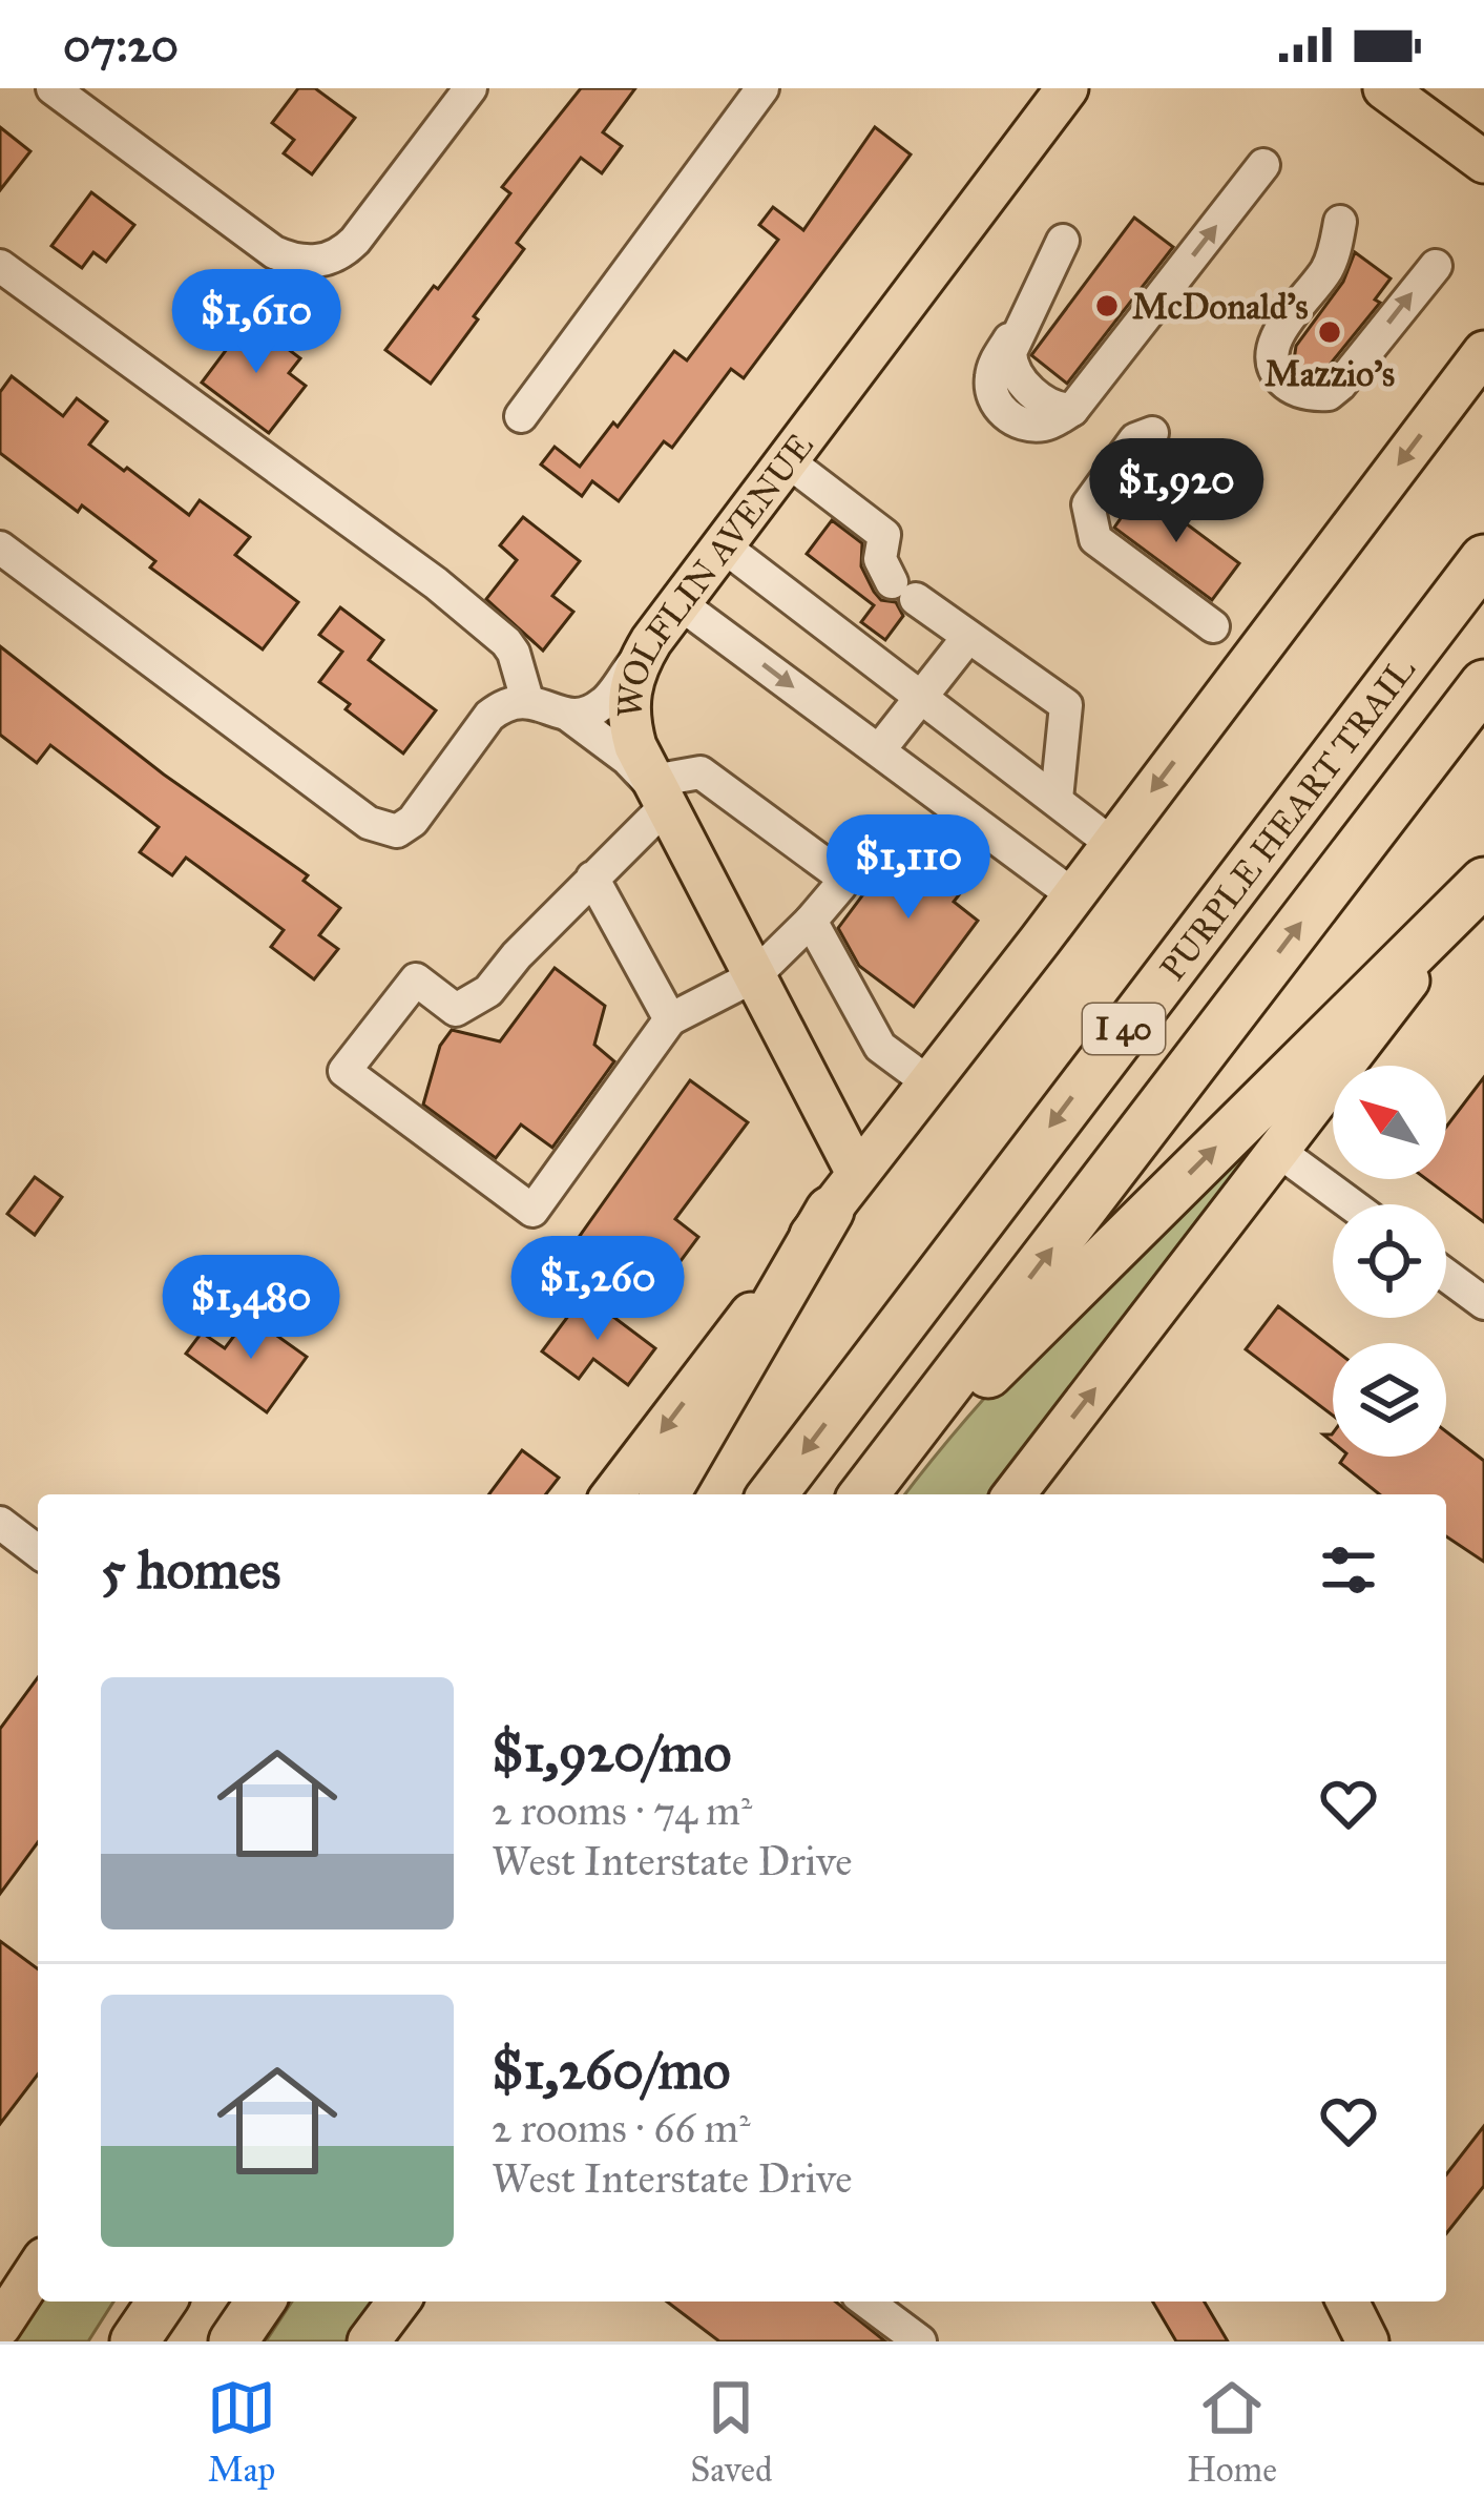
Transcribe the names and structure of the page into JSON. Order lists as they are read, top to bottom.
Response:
{
  "streets": {
    "highway": ["PURPLE HEART TRAIL", "I 40"],
    "main road": ["WOLFLIN AVENUE"]
  },
  "places": ["McDonald's", "Mazzio's"],
  "north": "top left",
  "page": {
    "status": "07:20",
    "price": [
      "$1,610",
      "$1,920",
      "$1,110",
      "$1,260",
      "$1,480"
    ],
    "heading": "5 homes",
    "list": [
      {
        "name": "$1,920/mo",
        "note": "2 rooms · 74 m² · West Interstate Drive"
      },
      {
        "name": "$1,260/mo",
        "note": "2 rooms · 66 m² · West Interstate Drive"
      }
    ],
    "tabs": ["Map", "Saved", "Home"]
  }
}
